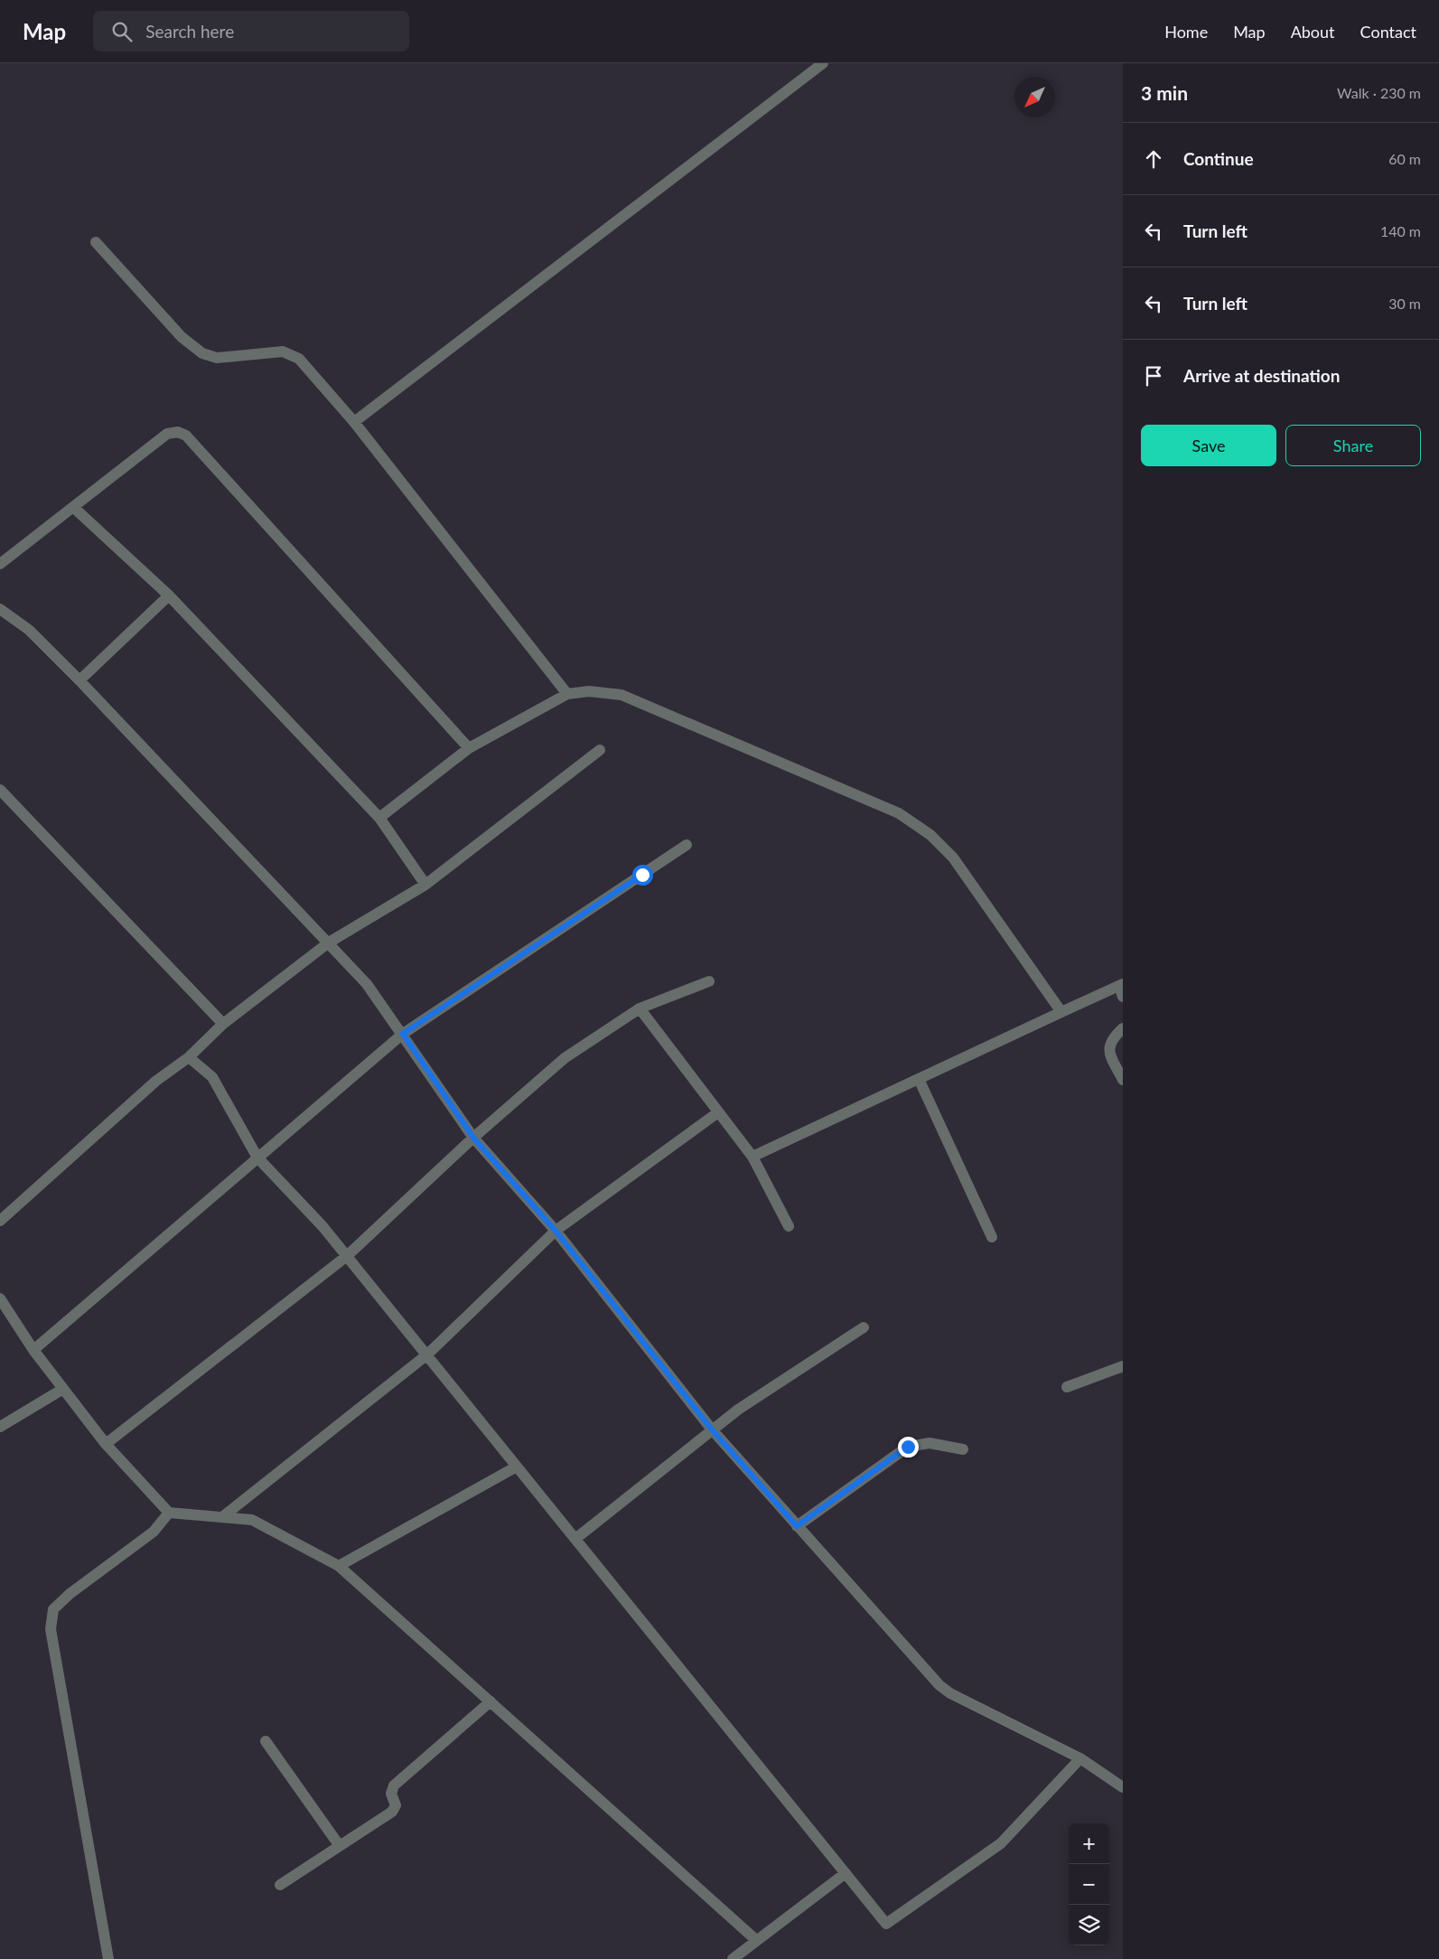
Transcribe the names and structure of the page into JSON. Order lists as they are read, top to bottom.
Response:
{
  "north": "bottom left",
  "page": {
    "header": "Map",
    "search": "Search here",
    "nav": [
      "Home",
      "Map",
      "About",
      "Contact"
    ],
    "heading": ["3 min", "Walk · 230 m"],
    "list": [
      ["Continue", "60 m"],
      ["Turn left", "140 m"],
      ["Turn left", "30 m"],
      "Arrive at destination"
    ],
    "buttons": ["Save", "Share"],
    "map_buttons": ["+", "−"]
  }
}
